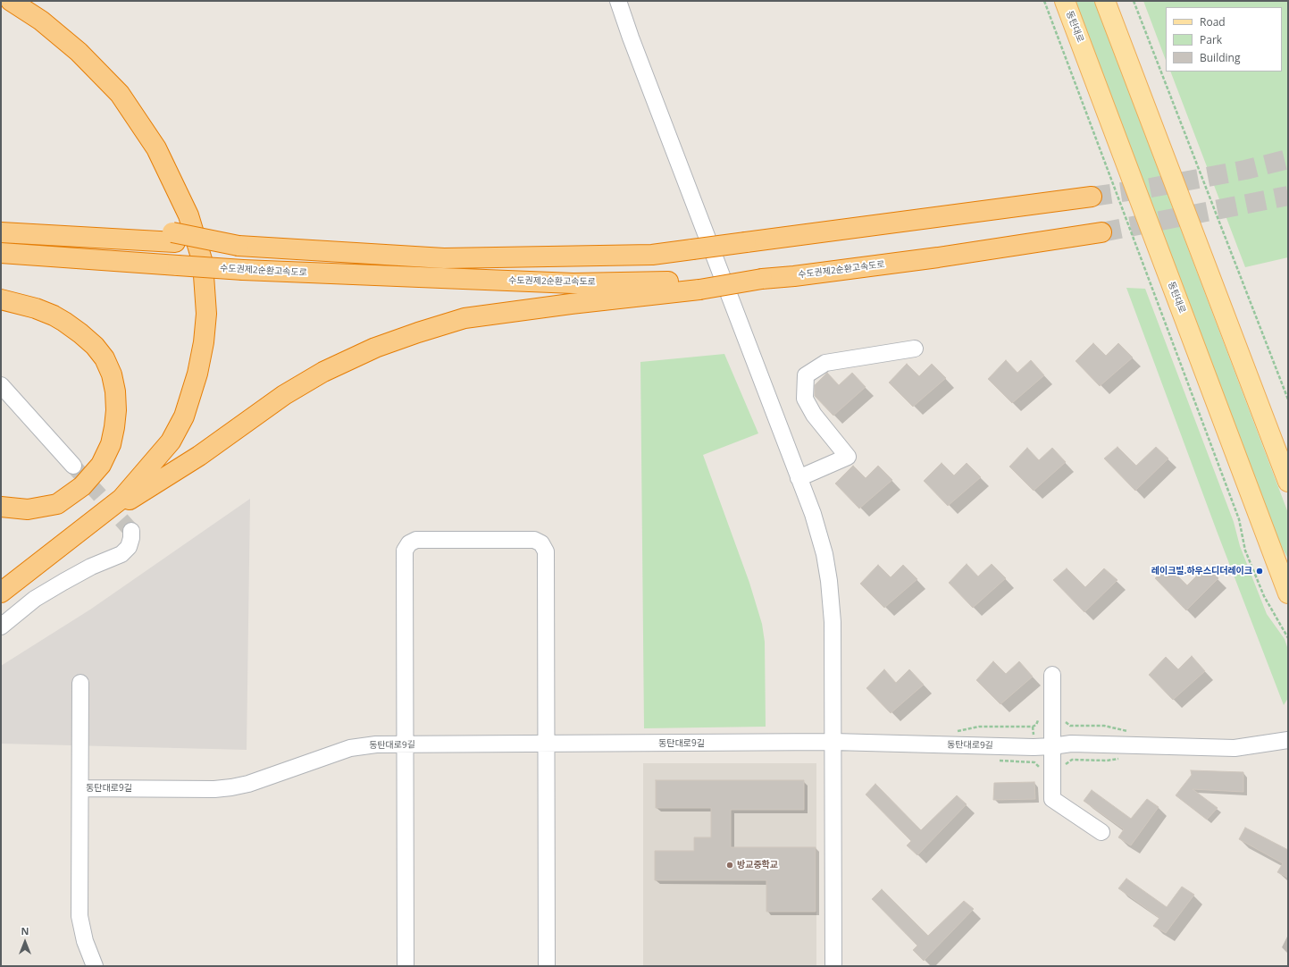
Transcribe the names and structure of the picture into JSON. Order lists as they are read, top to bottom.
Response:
{
  "streets": {
    "highway": ["수도권제2순환고속도로"],
    "main road": ["동탄대로"],
    "street": ["동탄대로9길"]
  },
  "places": ["레이크빌.하우스디더레이크", "방교중학교"],
  "legend": ["Road", "Park", "Building"],
  "north": "top"
}
